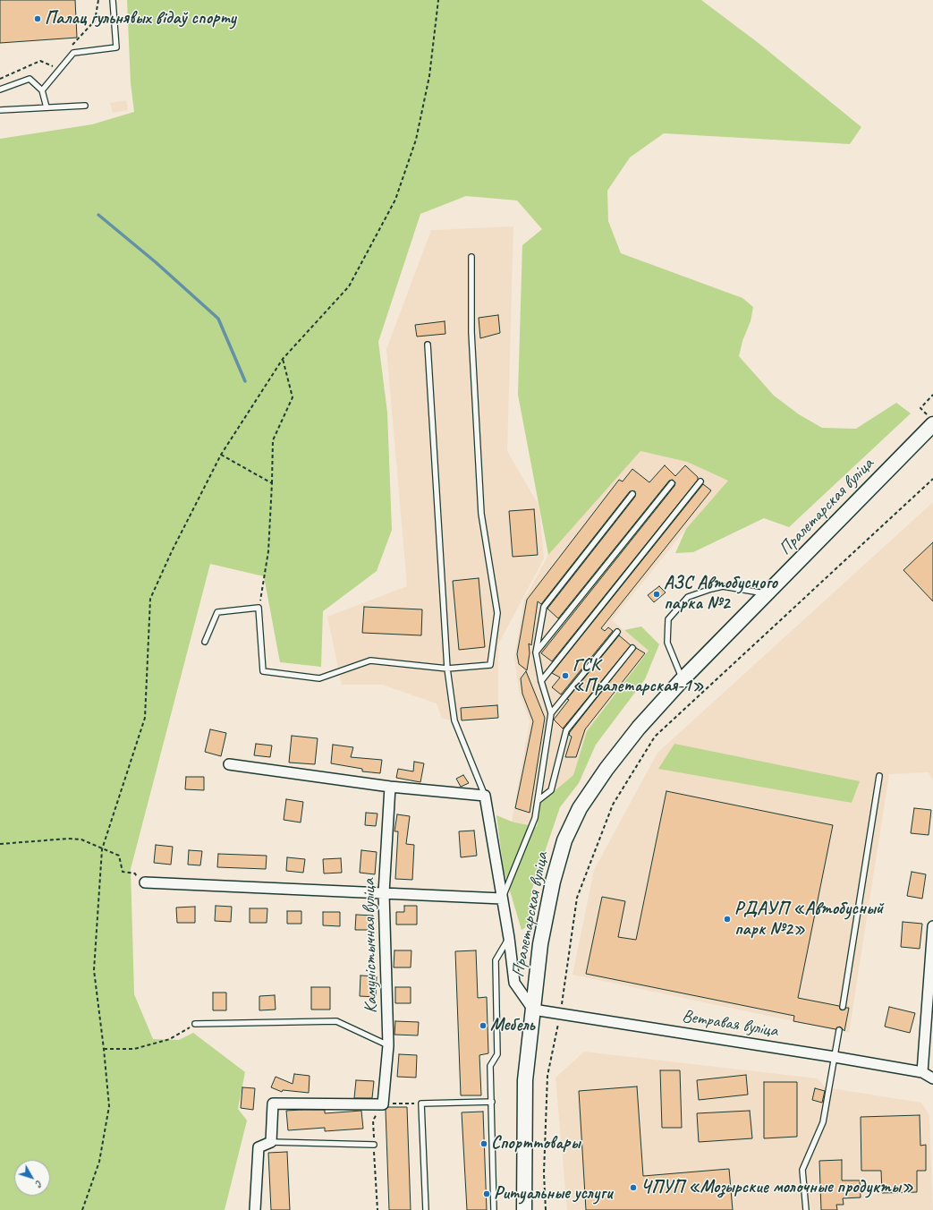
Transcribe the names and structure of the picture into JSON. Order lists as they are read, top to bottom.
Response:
{
  "streets": {
    "main road": ["Пралетарская вуліца"],
    "street": ["Камуністычная вуліца", "Ветравая вуліца"]
  },
  "crossings": [
    ["Пралетарская вуліца", "Ветравая вуліца"]
  ],
  "places": [
    "Палац гульнявых відаў спорту",
    "АЗС Автобусного парка №2",
    "ГСК «Пралетарская-1»",
    "РДАУП «Автобусный парк №2»",
    "Мебель",
    "Спорттовары",
    "ЧПУП «Мозырские молочные продукты»",
    "Ритуальные услуги"
  ],
  "north": "bottom right"
}
